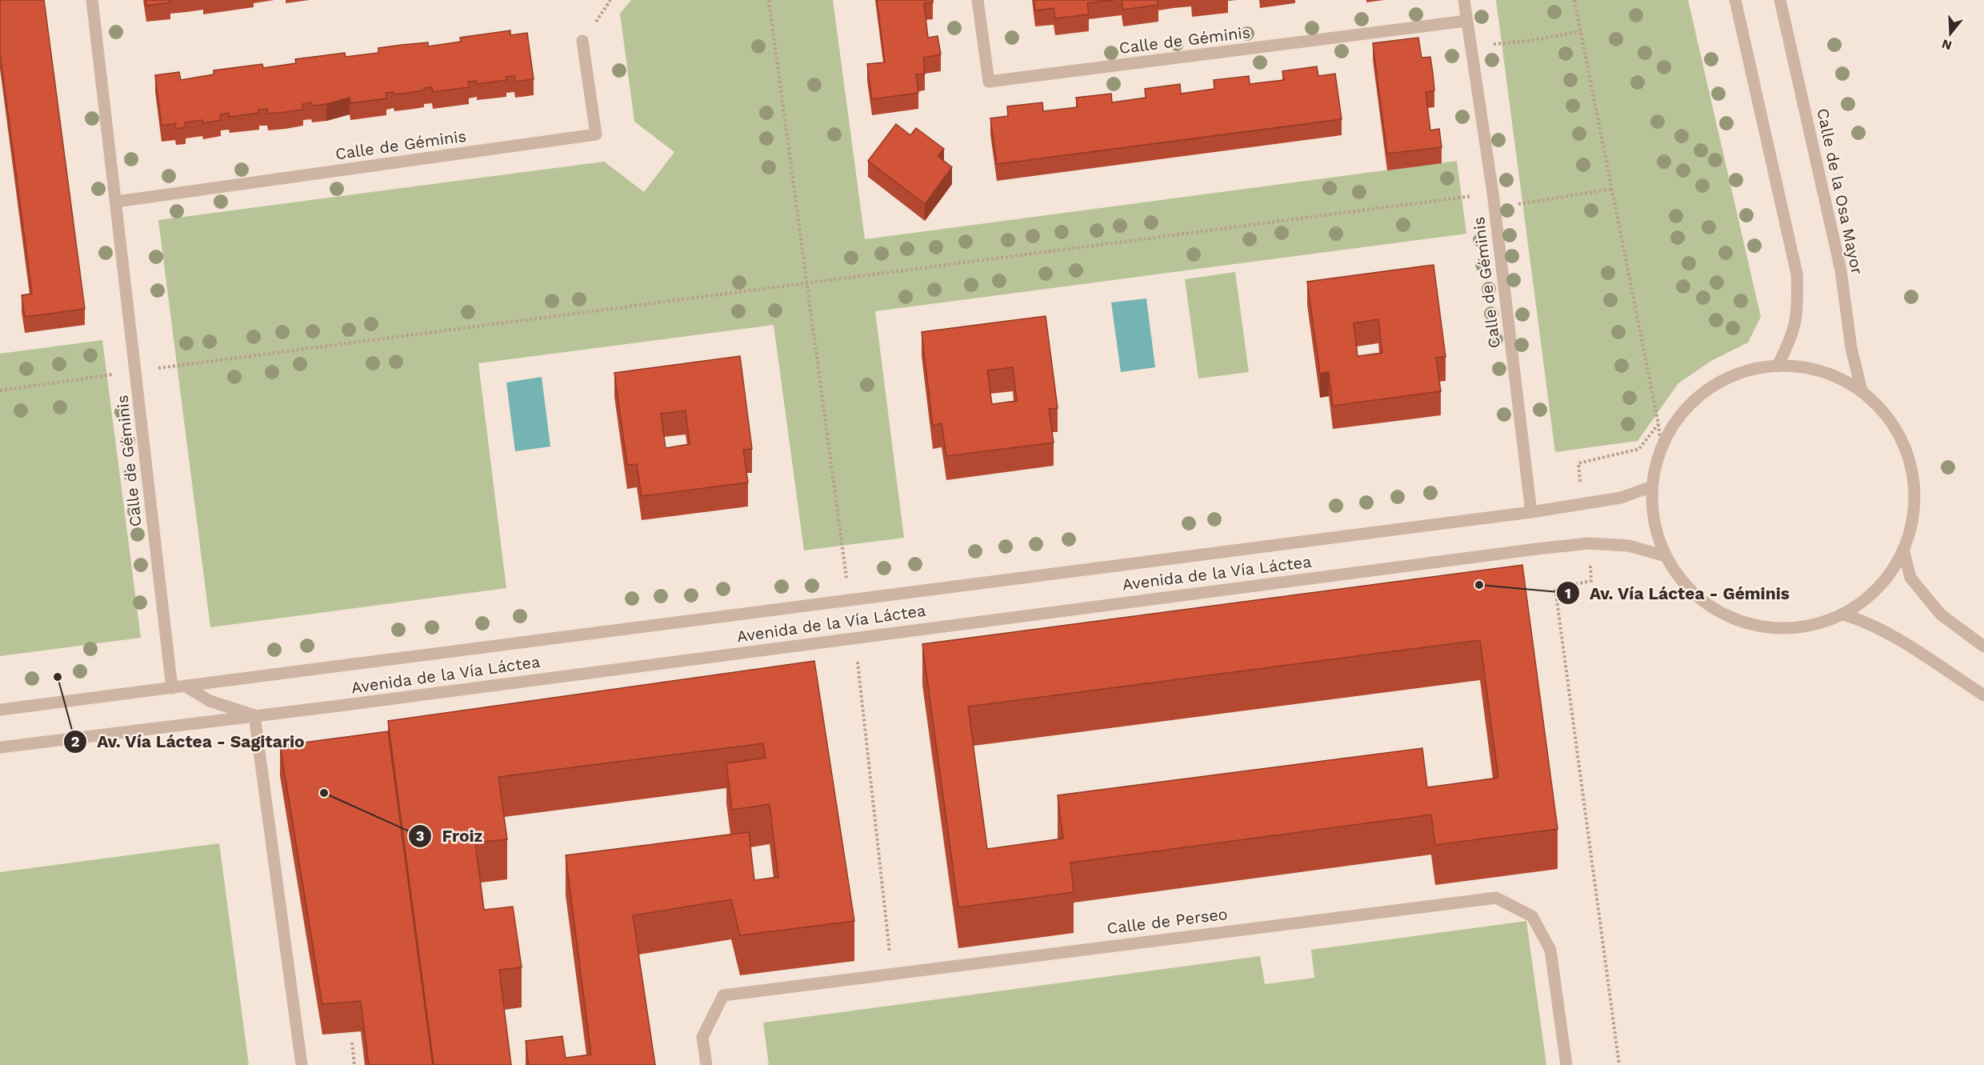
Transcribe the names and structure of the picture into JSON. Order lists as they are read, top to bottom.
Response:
{
  "streets": {
    "street": [
      "Calle de Géminis",
      "Calle de la Osa Mayor",
      "Avenida de la Vía Láctea",
      "Calle de Perseo"
    ]
  },
  "crossings": [
    ["Calle de Géminis", "Avenida de la Vía Láctea"]
  ],
  "places": ["Av. Vía Láctea - Géminis", "Av. Vía Láctea - Sagitario", "Froiz"],
  "north": "bottom"
}
